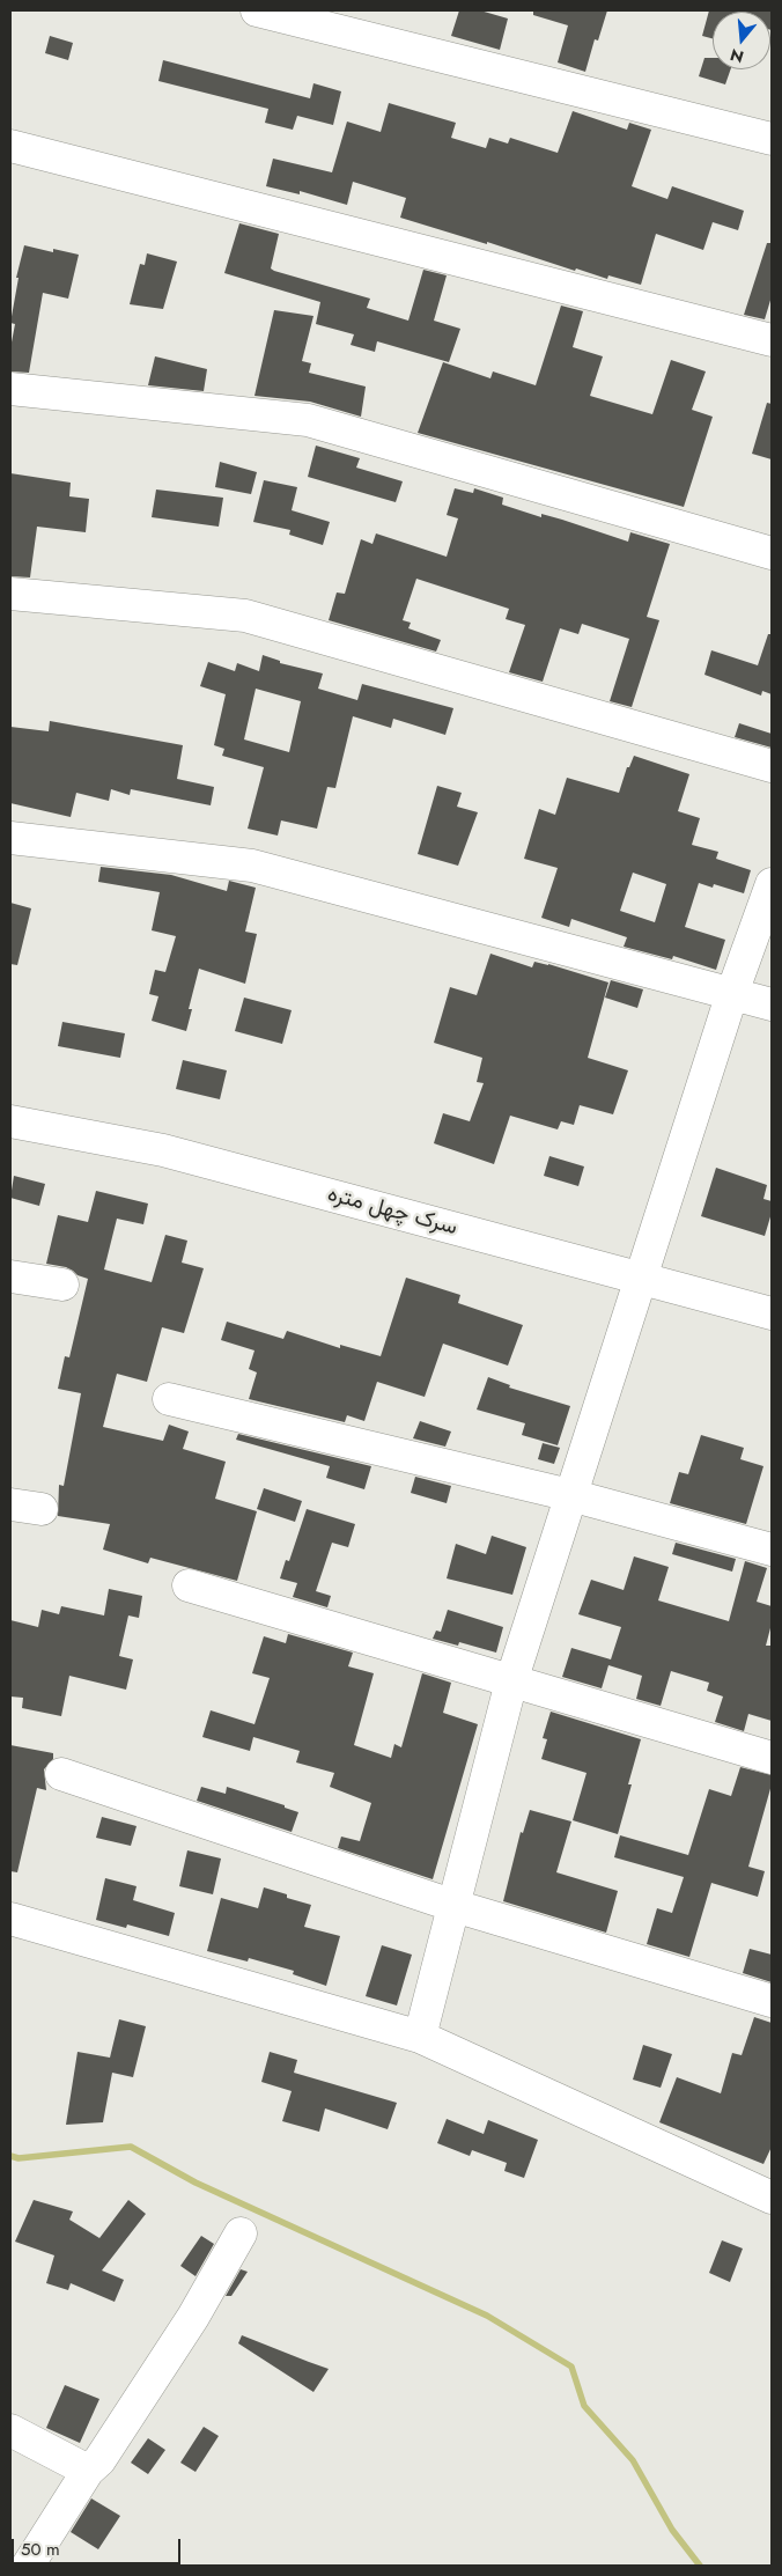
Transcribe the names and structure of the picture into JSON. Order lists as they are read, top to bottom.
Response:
{
  "streets": {
    "street": ["سرک چهل متره"]
  },
  "scale_bar": "50 m",
  "north": "bottom"
}
